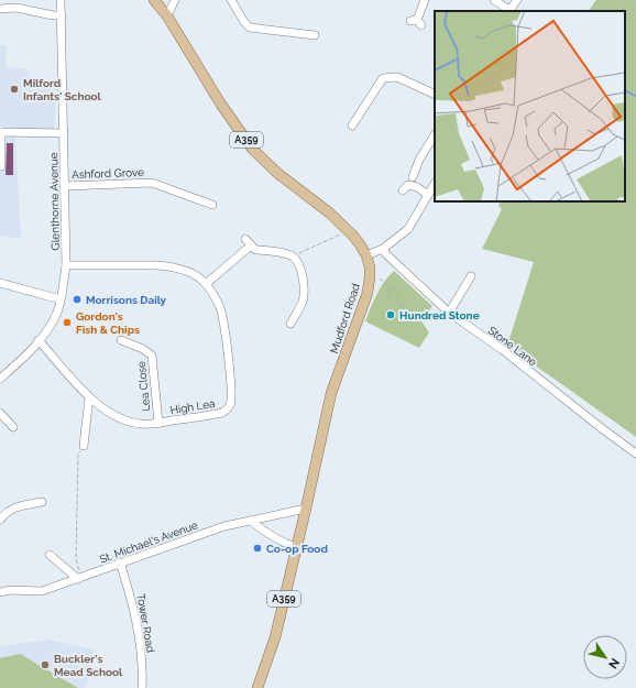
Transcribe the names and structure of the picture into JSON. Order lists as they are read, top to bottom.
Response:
{
  "streets": {
    "main road": ["A359", "Mudford Road"],
    "street": [
      "Ashford Grove",
      "Glenthorne Avenue",
      "Stone Lane",
      "Lea Close",
      "High Lea",
      "St. Michael's Avenue",
      "Tower Road"
    ]
  },
  "crossings": [
    ["Ashford Grove", "Glenthorne Avenue"],
    ["Glenthorne Avenue", "High Lea"],
    ["Mudford Road", "St. Michael's Avenue"],
    ["Lea Close", "High Lea"],
    ["St. Michael's Avenue", "Tower Road"]
  ],
  "places": [
    "Milford Infants' School",
    "Morrisons Daily",
    "Hundred Stone",
    "Gordon's Fish & Chips",
    "Co-op Food",
    "Buckler's Mead School"
  ],
  "north": "bottom right"
}
